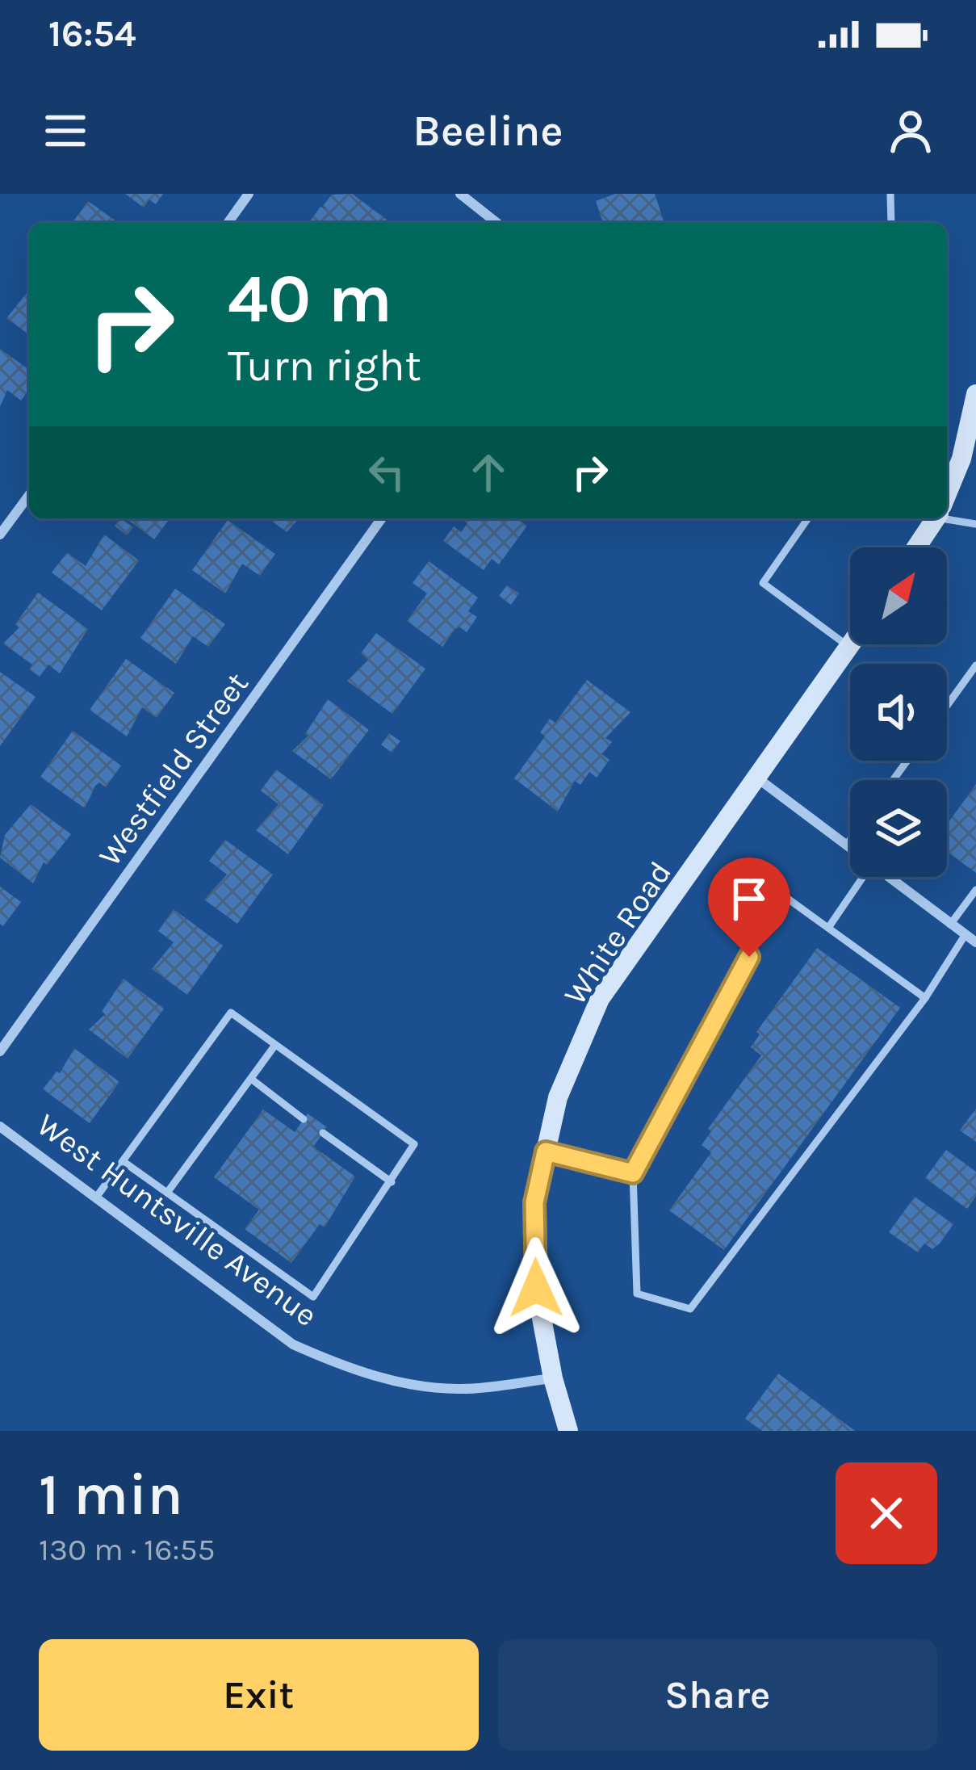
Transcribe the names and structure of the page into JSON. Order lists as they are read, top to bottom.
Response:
{
  "streets": {
    "main road": ["White Road"],
    "street": ["Westfield Street", "West Huntsville Avenue"]
  },
  "crossings": [
    ["White Road", "West Huntsville Avenue"]
  ],
  "north": "top right",
  "page": {
    "status": "16:54",
    "header": "Beeline",
    "turn": ["40 m", "Turn right"],
    "heading": ["1 min", "130 m · 16:55"],
    "buttons": ["Exit", "Share"]
  }
}
